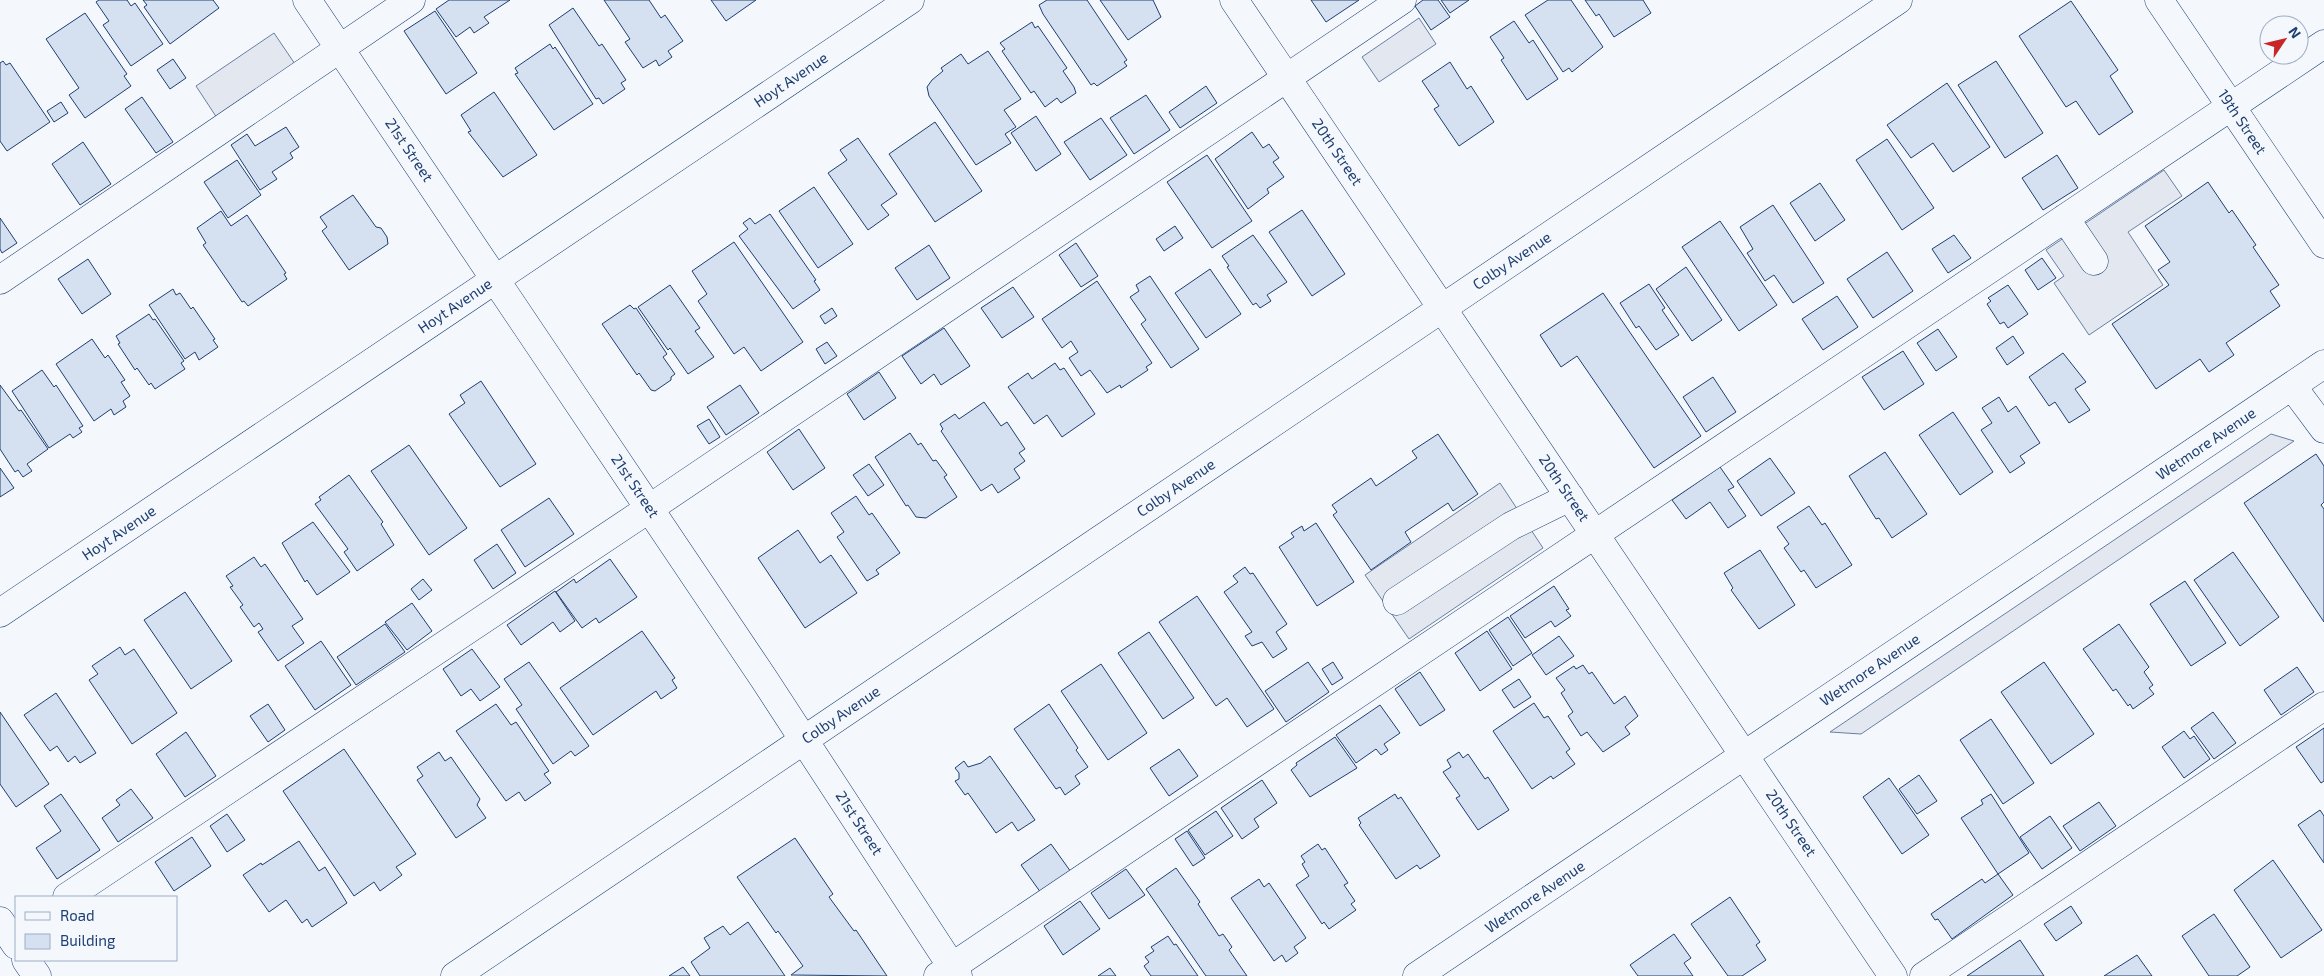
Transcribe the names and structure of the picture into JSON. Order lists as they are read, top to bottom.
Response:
{
  "streets": {
    "street": [
      "Hoyt Avenue",
      "19th Street",
      "21st Street",
      "20th Street",
      "Colby Avenue",
      "Wetmore Avenue"
    ]
  },
  "crossings": [
    ["Hoyt Avenue", "21st Street"],
    ["21st Street", "Colby Avenue"],
    ["20th Street", "Colby Avenue"],
    ["20th Street", "Wetmore Avenue"]
  ],
  "legend": ["Road", "Building"],
  "north": "top right"
}
